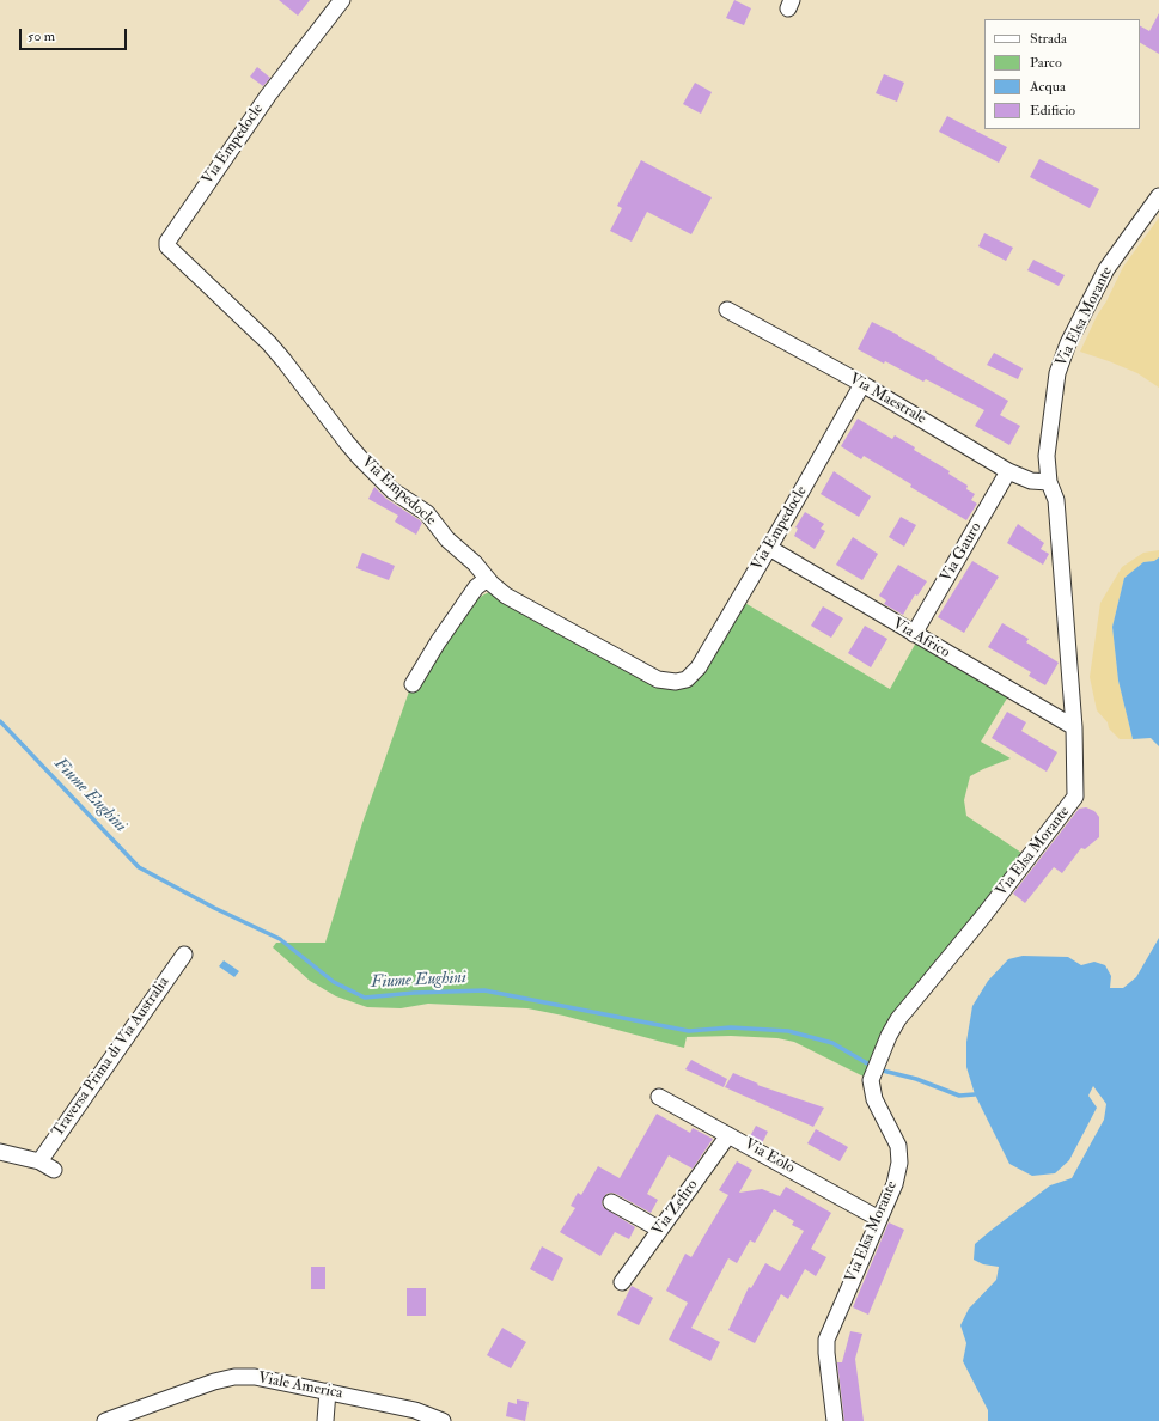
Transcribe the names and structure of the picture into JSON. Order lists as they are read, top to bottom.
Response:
{
  "streets": {
    "street": [
      "Via Empedocle",
      "Via Elsa Morante",
      "Via Maestrale",
      "Via Gauro",
      "Via Africo",
      "Traversa Prima di Via Australia",
      "Via Eolo",
      "Via Zefiro",
      "Viale America"
    ]
  },
  "crossings": [
    ["Via Empedocle", "Via Maestrale"],
    ["Via Empedocle", "Via Africo"],
    ["Via Elsa Morante", "Via Maestrale"],
    ["Via Elsa Morante", "Via Africo"],
    ["Via Elsa Morante", "Via Eolo"],
    ["Via Maestrale", "Via Gauro"],
    ["Via Gauro", "Via Africo"],
    ["Via Eolo", "Via Zefiro"]
  ],
  "water": ["Fiume Eughini"],
  "legend": [
    "Strada",
    "Parco",
    "Acqua",
    "Edificio"
  ],
  "scale_bar": "50 m"
}
